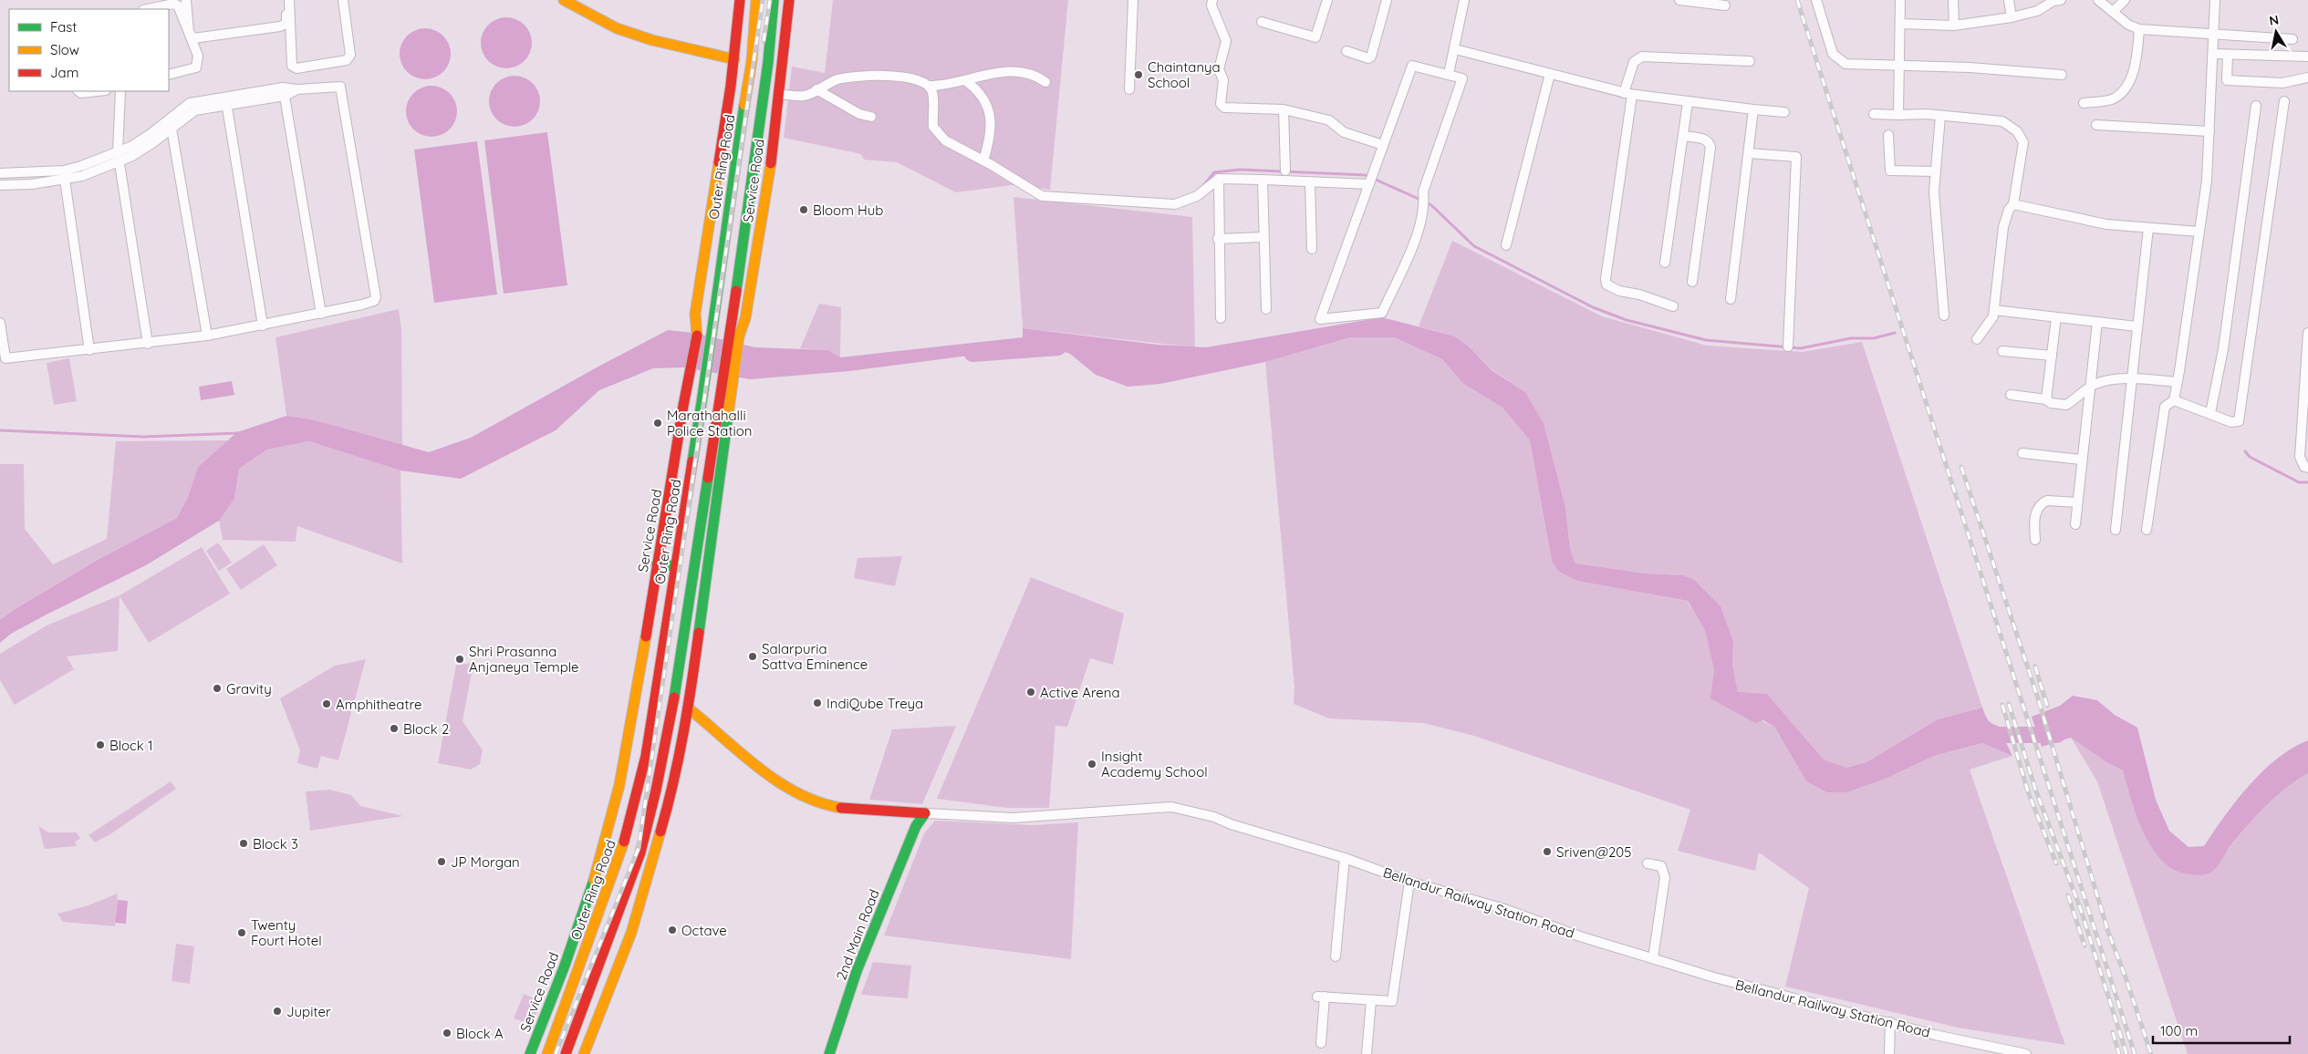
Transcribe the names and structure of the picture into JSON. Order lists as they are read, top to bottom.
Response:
{
  "streets": {
    "main road": ["Outer Ring Road", "Service Road", "2nd Main Road"],
    "street": ["Bellandur Railway Station Road"]
  },
  "crossings": [
    ["Bellandur Railway Station Road", "2nd Main Road"]
  ],
  "places": [
    "Chaintanya School",
    "Bloom Hub",
    "Marathahalli Police Station",
    "Salarpuria Sattva Eminence",
    "Shri Prasanna Anjaneya Temple",
    "Gravity",
    "Active Arena",
    "IndiQube Treya",
    "Amphitheatre",
    "Block 2",
    "Block 1",
    "Insight Academy School",
    "Block 3",
    "Sriven@205",
    "JP Morgan",
    "Octave",
    "Twenty Fourt Hotel",
    "Jupiter",
    "Block A"
  ],
  "legend": ["Fast", "Slow", "Jam"],
  "scale_bar": "100 m",
  "north": "top"
}
